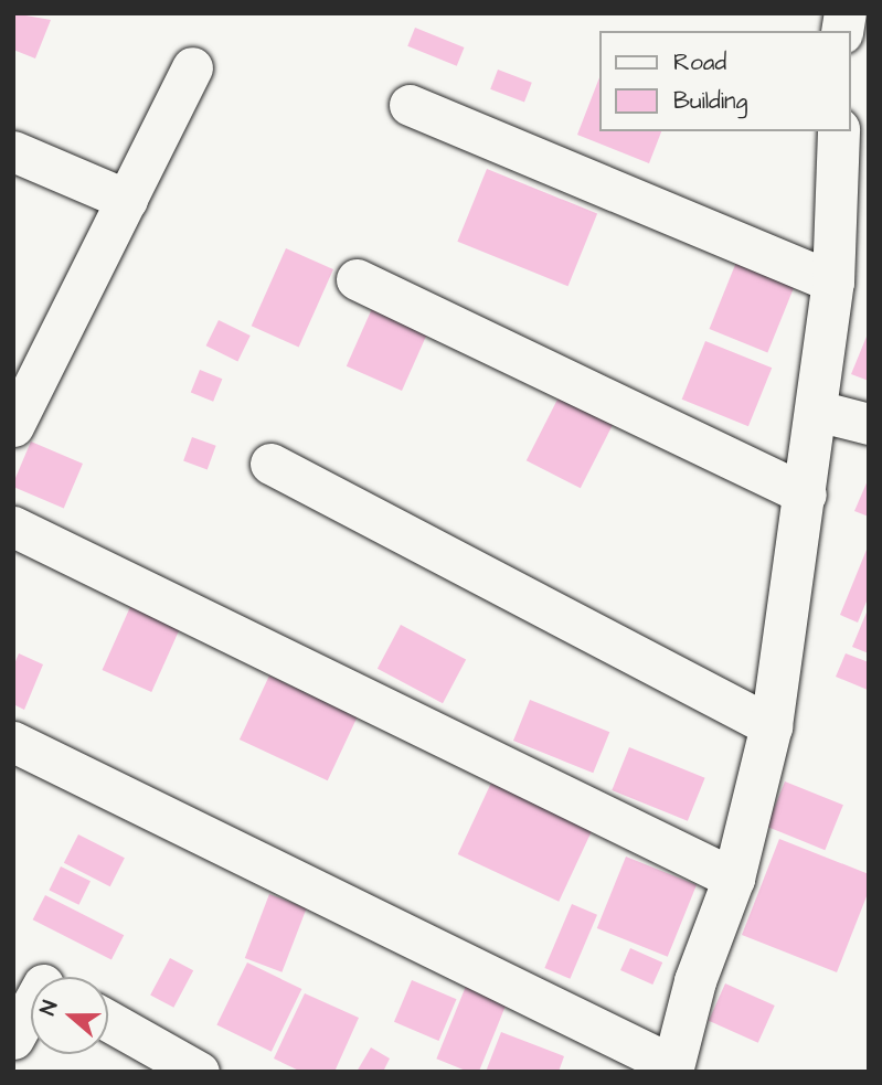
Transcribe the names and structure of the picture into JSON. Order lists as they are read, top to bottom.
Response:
{
  "legend": ["Road", "Building"],
  "north": "left"
}
